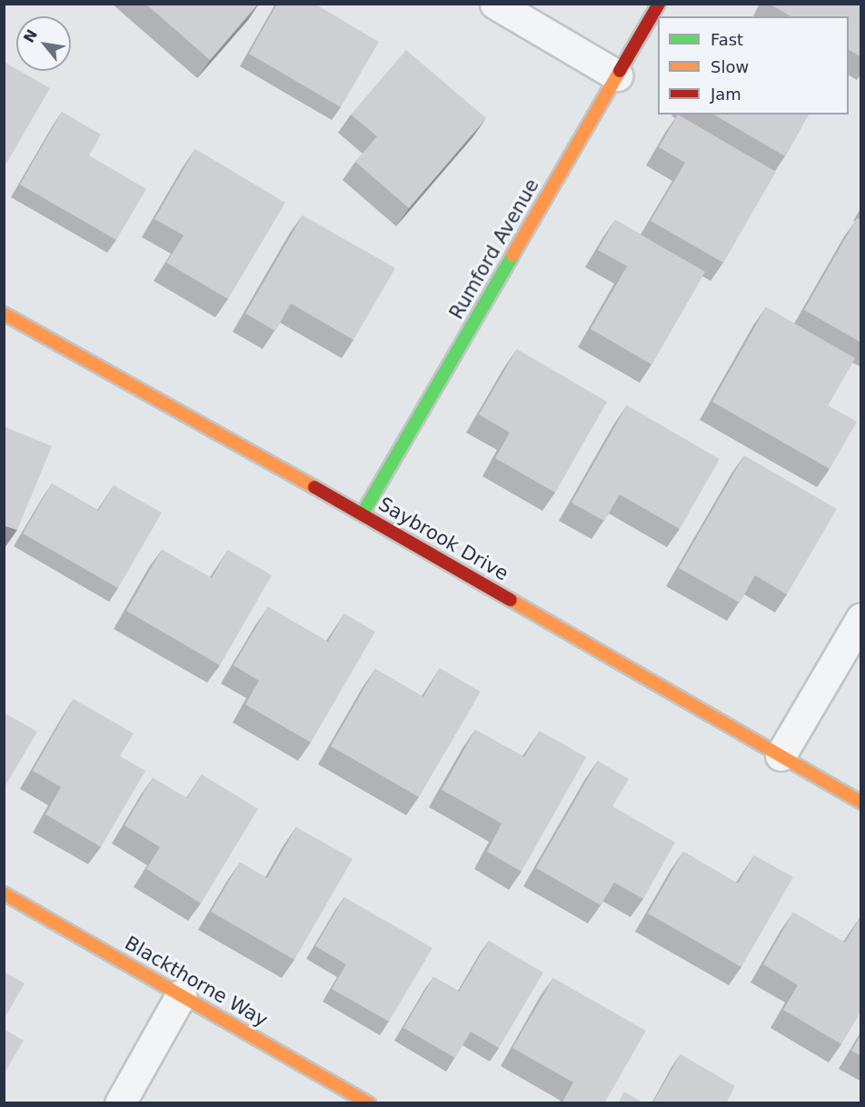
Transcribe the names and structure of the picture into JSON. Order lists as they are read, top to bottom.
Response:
{
  "streets": {
    "street": ["Rumford Avenue", "Saybrook Drive", "Blackthorne Way"]
  },
  "crossings": [
    ["Rumford Avenue", "Saybrook Drive"]
  ],
  "legend": ["Fast", "Slow", "Jam"],
  "north": "top left"
}
